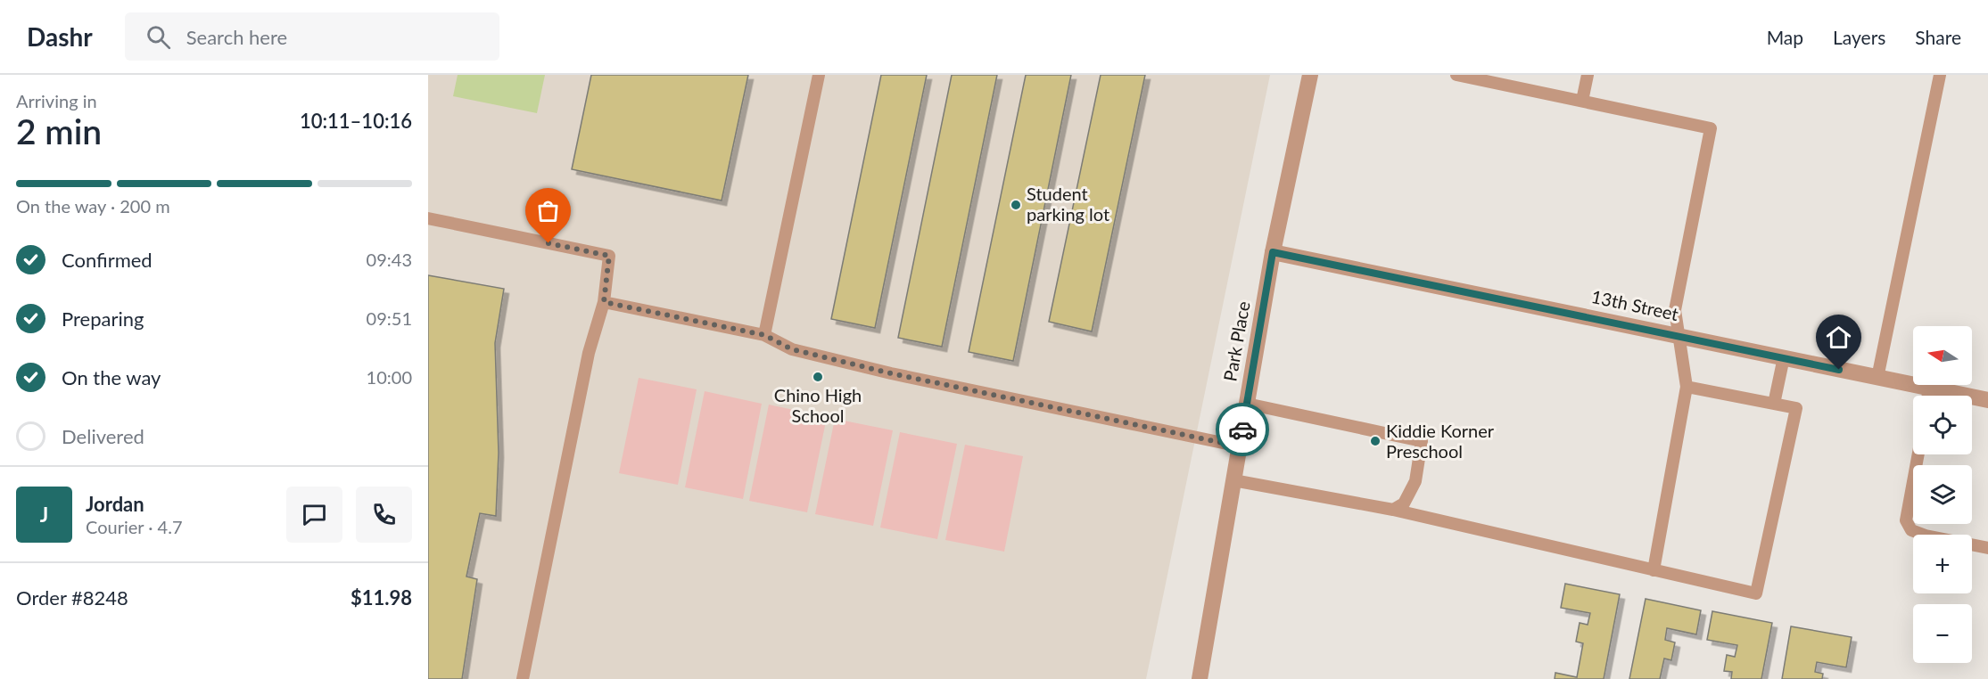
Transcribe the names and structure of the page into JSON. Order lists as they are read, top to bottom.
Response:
{
  "streets": {
    "street": ["13th Street", "Park Place"]
  },
  "crossings": [
    ["13th Street", "Park Place"]
  ],
  "places": ["Student parking lot", "Chino High School", "Kiddie Korner Preschool"],
  "north": "left",
  "page": {
    "header": "Dashr",
    "search": "Search here",
    "nav": ["Map", "Layers", "Share"],
    "heading": ["2 min", "Arriving in", "10:11–10:16"],
    "panel": [
      "Jordan",
      "Courier · 4.7",
      "Order #8248",
      "$11.98"
    ],
    "bar": "On the way · 200 m",
    "list": [
      ["Confirmed", "09:43"],
      ["Preparing", "09:51"],
      ["On the way", "10:00"],
      "Delivered"
    ],
    "map_buttons": ["+", "−"],
    "round": "J"
  }
}
